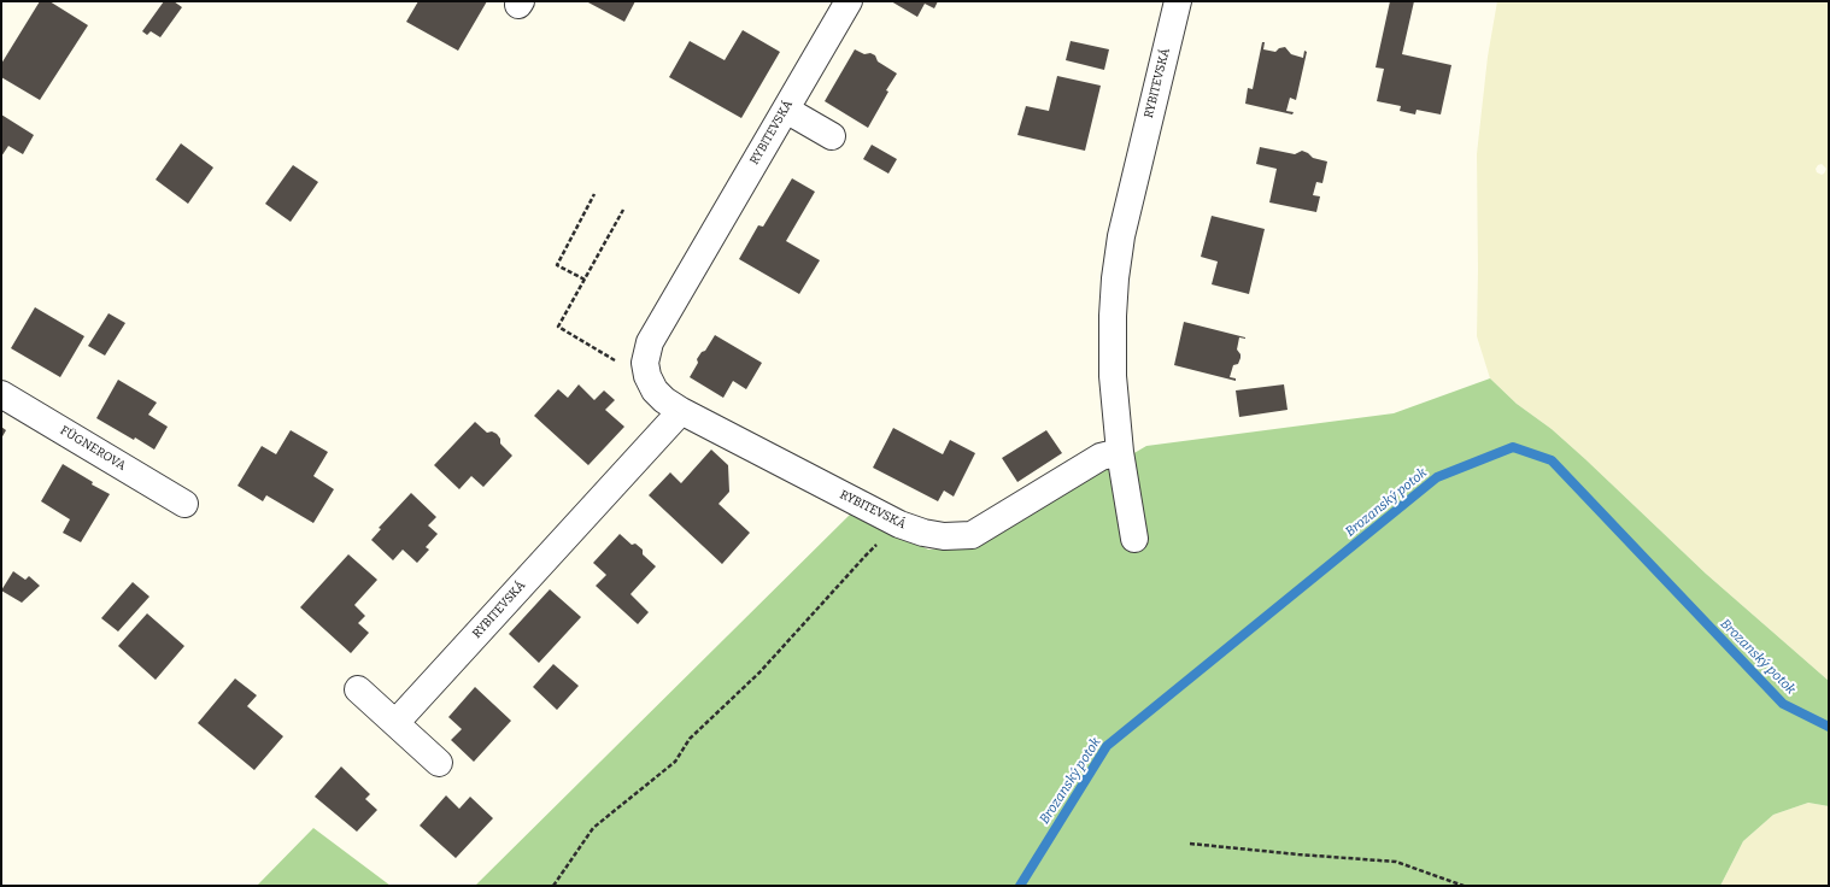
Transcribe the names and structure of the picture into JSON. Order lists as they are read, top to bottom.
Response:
{
  "streets": {
    "street": ["RYBITEVSKÁ", "FÜGNEROVA"]
  },
  "water": ["Brozanský potok"]
}
